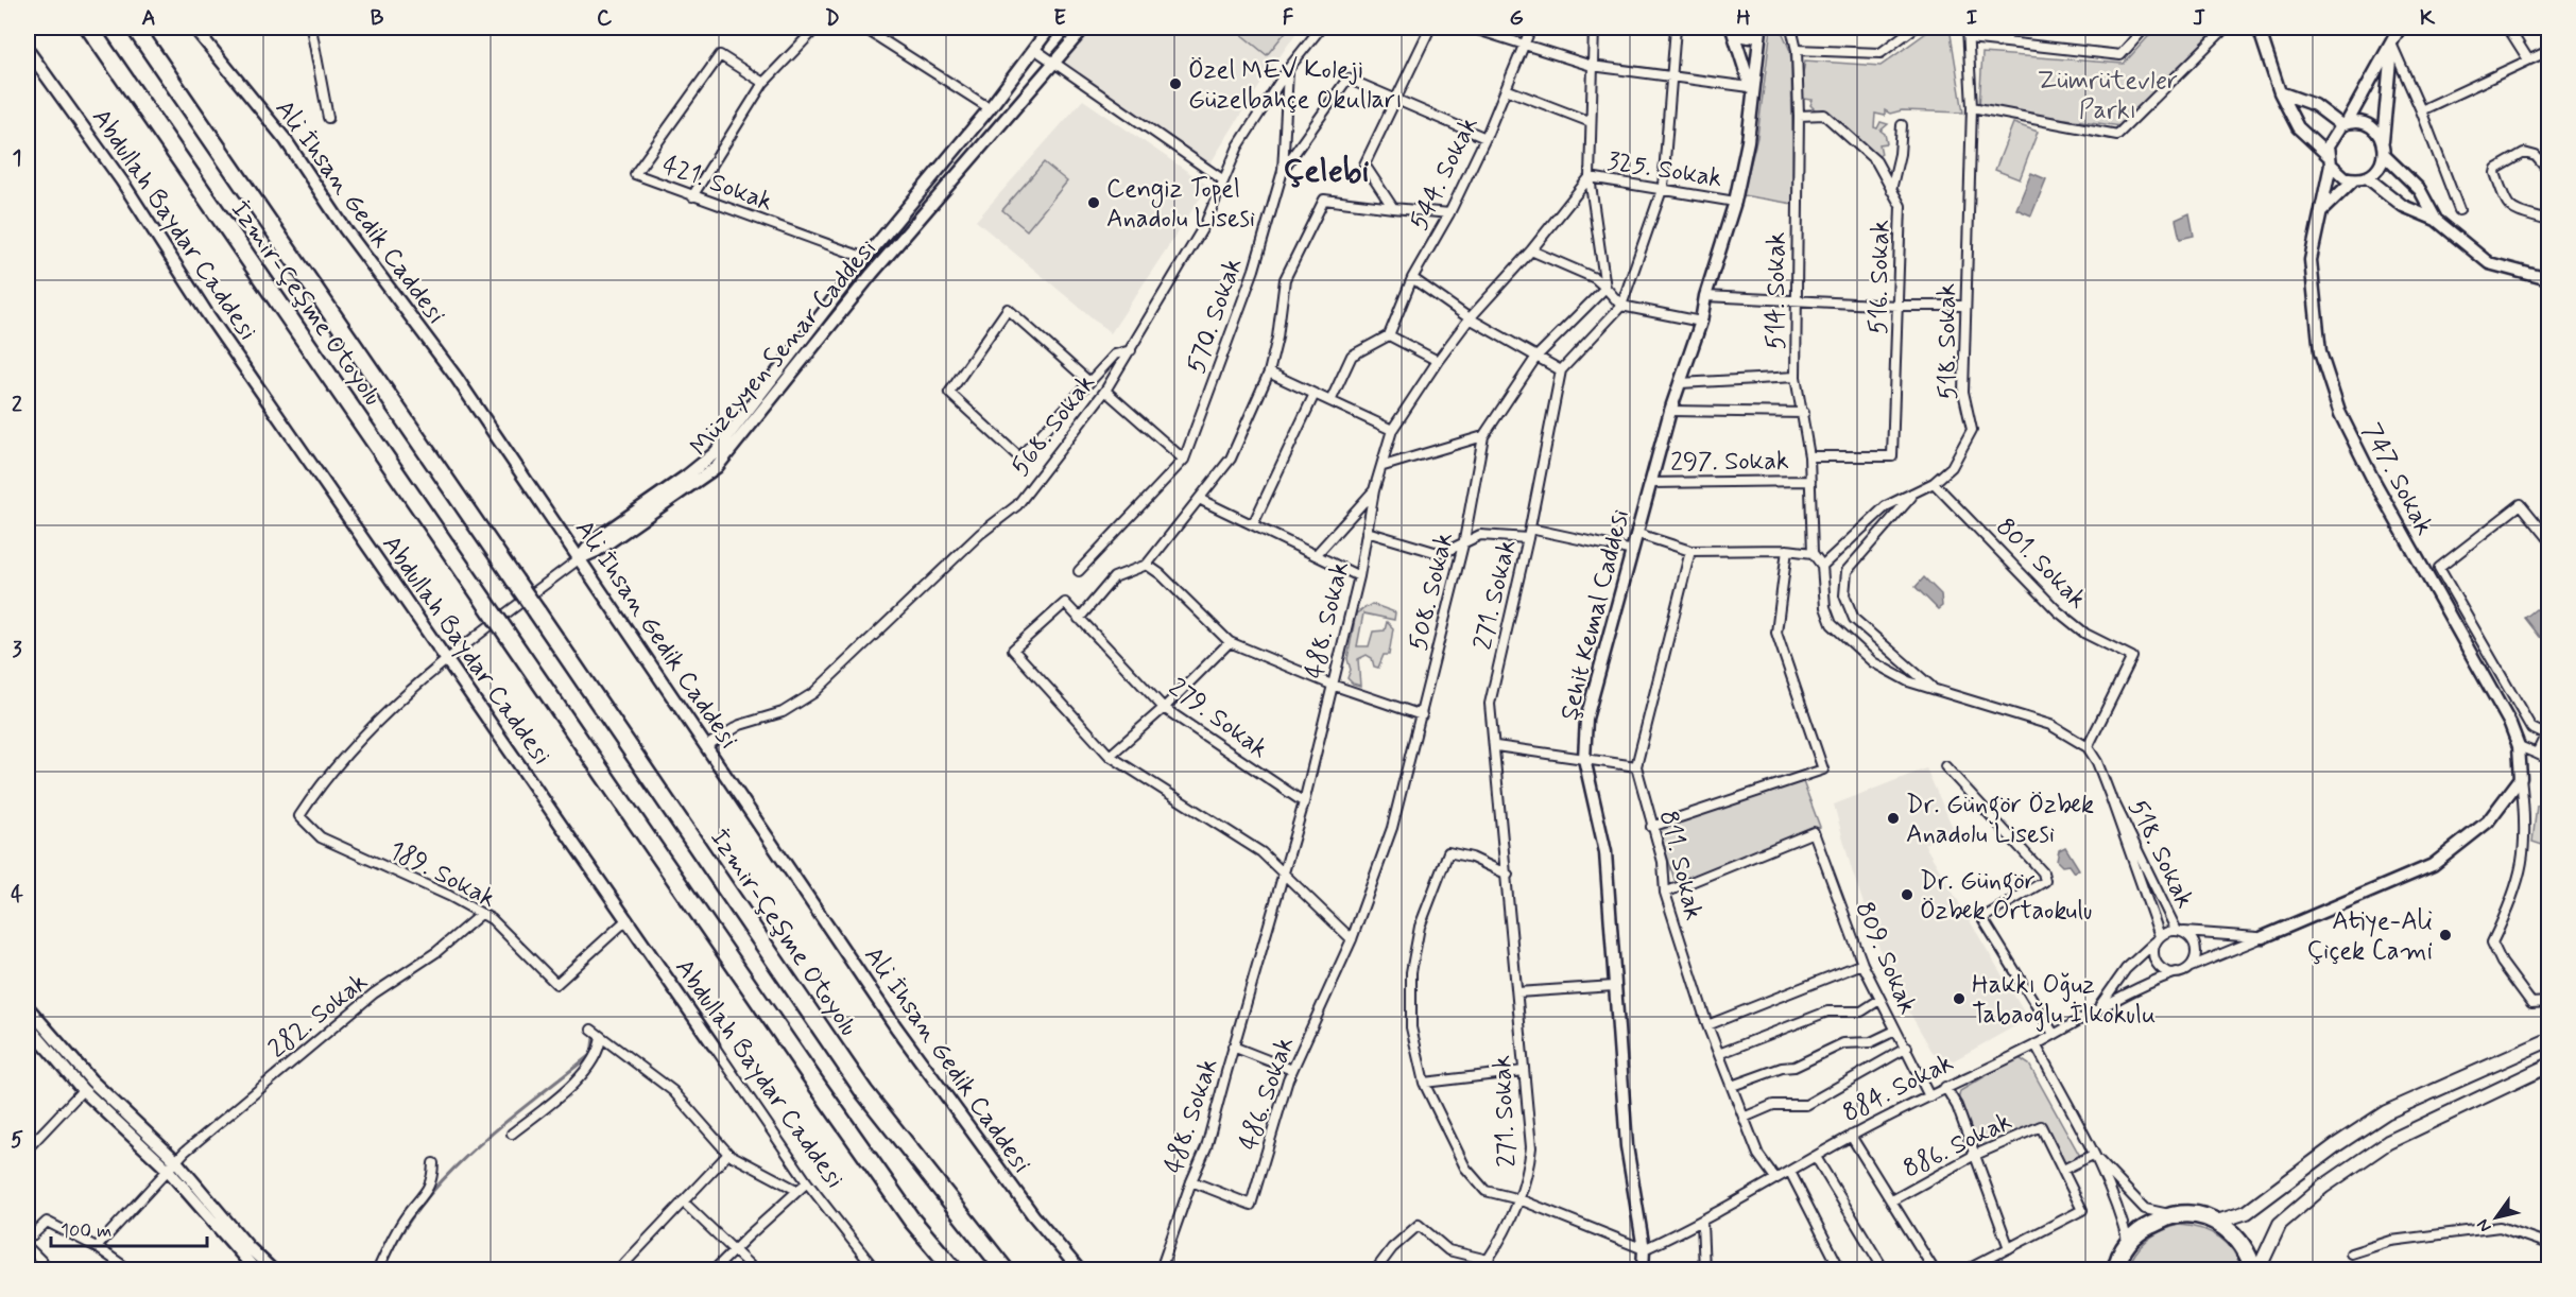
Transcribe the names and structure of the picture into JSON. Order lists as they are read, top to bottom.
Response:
{
  "streets": {
    "highway": ["İzmir-Çeşme Otoyolu"],
    "main road": [
      "Ali İhsan Gedik Caddesi",
      "Abdullah Baydar Caddesi",
      "Müzeyyen Senar Caddesi",
      "747. Sokak",
      "Şehit Kemal Caddesi"
    ],
    "street": [
      "325. Sokak",
      "544. Sokak",
      "421. Sokak",
      "516. Sokak",
      "514. Sokak",
      "570. Sokak",
      "518. Sokak",
      "568. Sokak",
      "297. Sokak",
      "801. Sokak",
      "508. Sokak",
      "271. Sokak",
      "488. Sokak",
      "279. Sokak",
      "811. Sokak",
      "189. Sokak",
      "809. Sokak",
      "282. Sokak",
      "884. Sokak",
      "486. Sokak",
      "886. Sokak"
    ]
  },
  "crossings": [
    ["325. Sokak", "Şehit Kemal Caddesi"],
    ["325. Sokak", "488. Sokak"],
    ["421. Sokak", "Müzeyyen Senar Caddesi"],
    ["Ali İhsan Gedik Caddesi", "Müzeyyen Senar Caddesi"],
    ["Ali İhsan Gedik Caddesi", "568. Sokak"],
    ["Abdullah Baydar Caddesi", "189. Sokak"],
    ["516. Sokak", "514. Sokak"],
    ["514. Sokak", "297. Sokak"],
    ["570. Sokak", "568. Sokak"],
    ["518. Sokak", "801. Sokak"],
    ["518. Sokak", "884. Sokak"],
    ["297. Sokak", "Şehit Kemal Caddesi"],
    ["508. Sokak", "486. Sokak"],
    ["Şehit Kemal Caddesi", "884. Sokak"],
    ["488. Sokak", "279. Sokak"],
    ["488. Sokak", "486. Sokak"],
    ["811. Sokak", "809. Sokak"],
    ["811. Sokak", "884. Sokak"],
    ["189. Sokak", "282. Sokak"],
    ["809. Sokak", "884. Sokak"]
  ],
  "districts": ["Çelebi"],
  "parks": ["Zümrütevler Parkı"],
  "places": [
    "Özel MEV Koleji Güzelbahçe Okulları",
    "Cengiz Topel Anadolu Lisesi",
    "Dr. Güngör Özbek Anadolu Lisesi",
    "Dr. Güngör Özbek Ortaokulu",
    "Atiye-Ali Çiçek Cami",
    "Hakkı Oğuz Tabaoğlu İlkokulu"
  ],
  "scale_bar": "100 m",
  "north": "bottom left",
  "grid": {
    "columns": [
      "A",
      "B",
      "C",
      "D",
      "E",
      "F",
      "G",
      "H",
      "I",
      "J",
      "K"
    ],
    "rows": [
      "1",
      "2",
      "3",
      "4",
      "5"
    ]
  }
}
